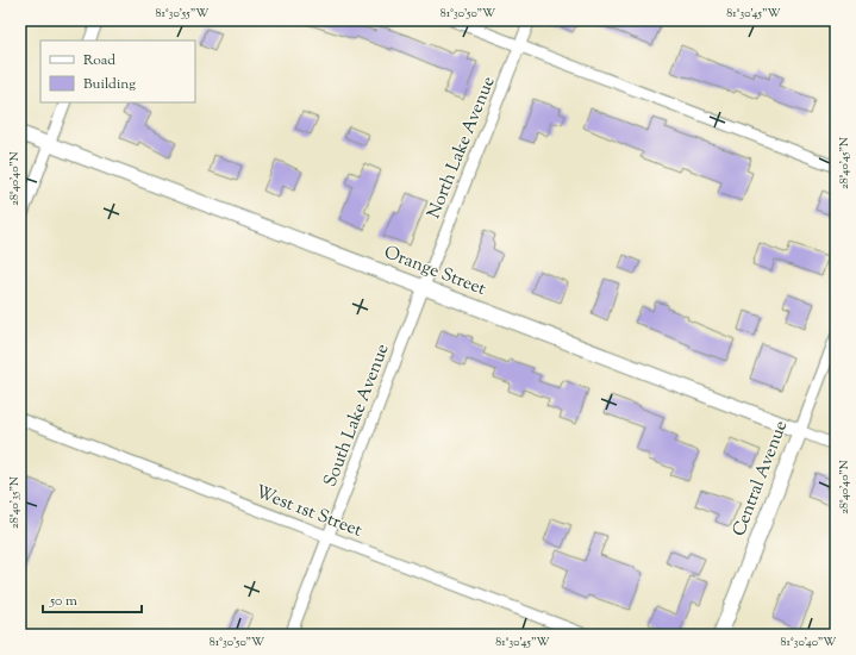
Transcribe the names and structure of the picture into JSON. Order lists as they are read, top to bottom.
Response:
{
  "streets": {
    "street": [
      "North Lake Avenue",
      "Orange Street",
      "South Lake Avenue",
      "Central Avenue",
      "West 1st Street"
    ]
  },
  "crossings": [
    ["North Lake Avenue", "Orange Street"],
    ["North Lake Avenue", "South Lake Avenue"],
    ["Orange Street", "South Lake Avenue"],
    ["Orange Street", "Central Avenue"],
    ["South Lake Avenue", "West 1st Street"]
  ],
  "legend": ["Road", "Building"],
  "scale_bar": "50 m",
  "coordinates": [
    "81°30'55\"W",
    "81°30'50\"W",
    "81°30'45\"W",
    "28°40'45\"N",
    "28°40'40\"N",
    "28°40'35\"N",
    "81°30'40\"W"
  ]
}
